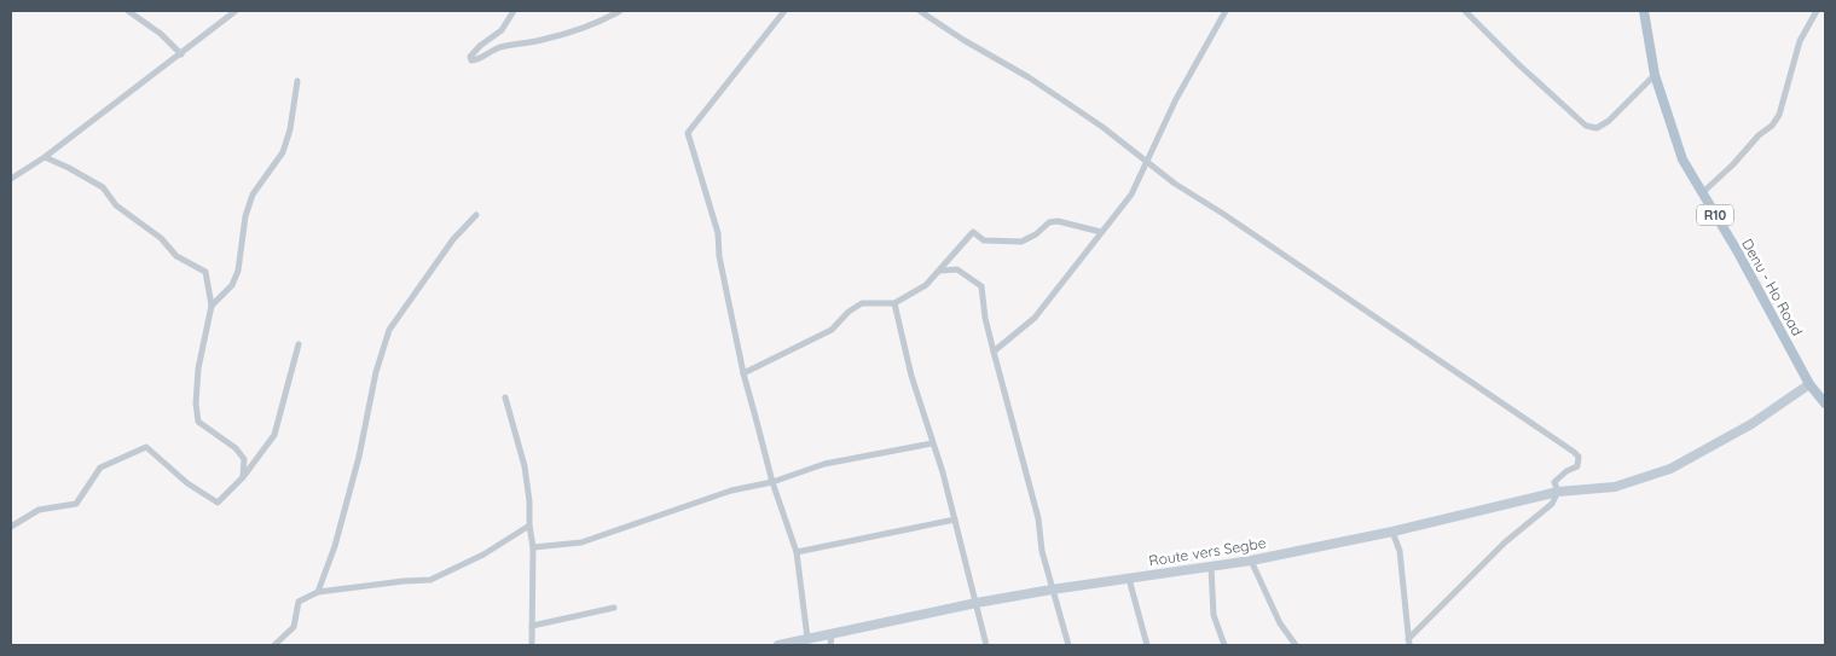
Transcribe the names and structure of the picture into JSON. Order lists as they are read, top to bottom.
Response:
{
  "streets": {
    "main road": ["R10", "Denu - Ho Road", "Route vers Segbe"]
  },
  "crossings": [
    ["Denu - Ho Road", "Route vers Segbe"]
  ]
}
